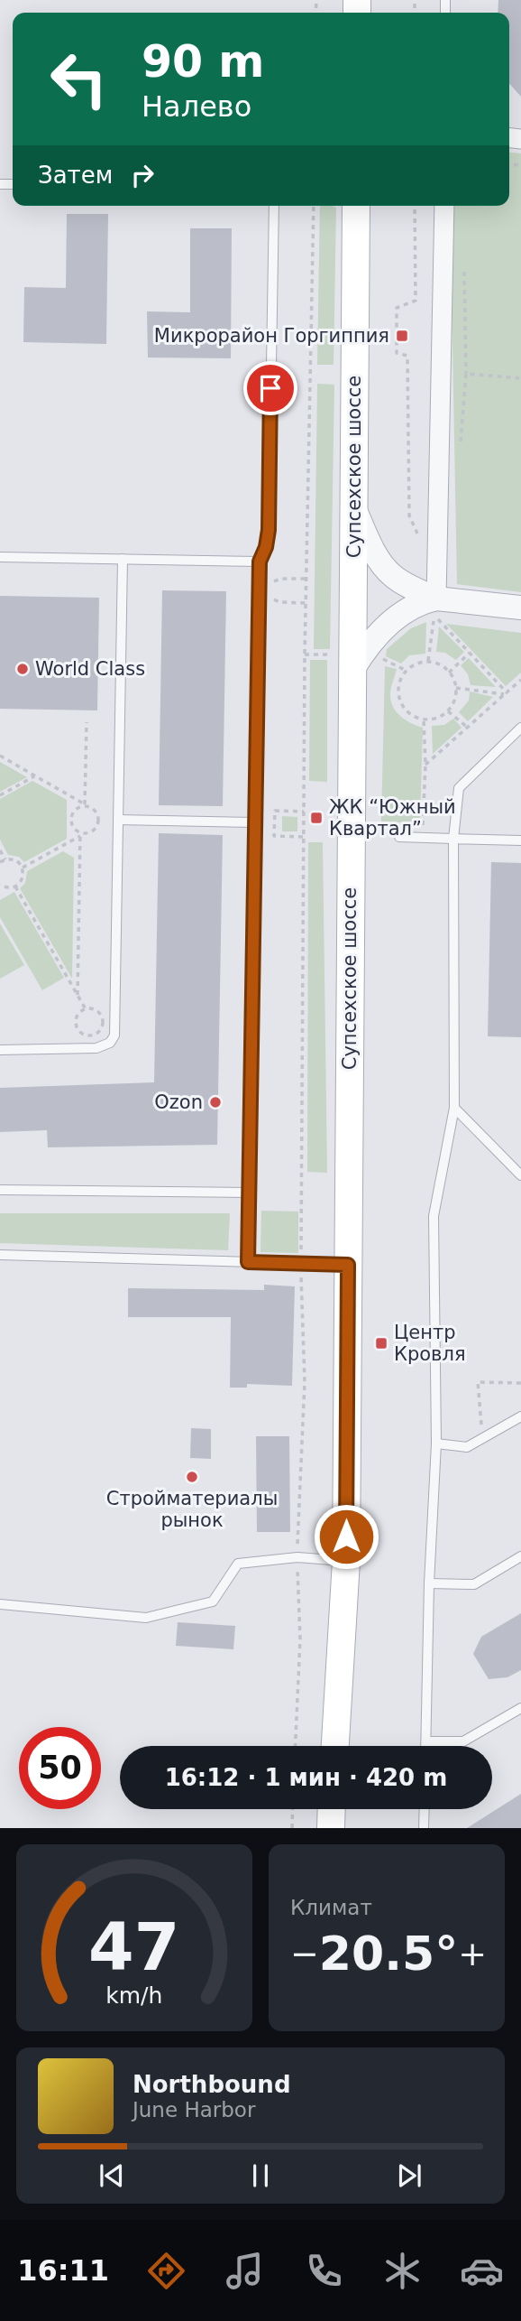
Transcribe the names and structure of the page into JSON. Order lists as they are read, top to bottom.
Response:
{
  "streets": {
    "main road": ["Супсехское шоссе"]
  },
  "places": {
    "transit": ["Микрорайон Горгиппия", "ЖК “Южный Квартал”", "Центр Кровля"],
    "other": ["World Class", "Ozon", "Стройматериалы рынок"]
  },
  "page": {
    "turn": ["90 m", "Налево"],
    "then": "Затем",
    "limit": "50",
    "trip": "16:12 · 1 мин · 420 m",
    "tile": "Климат",
    "heat": ["−", "20.5°", "+"],
    "song": ["Northbound", "June Harbor"],
    "tabs": "16:11",
    "gauge": ["47", "km/h"]
  }
}
